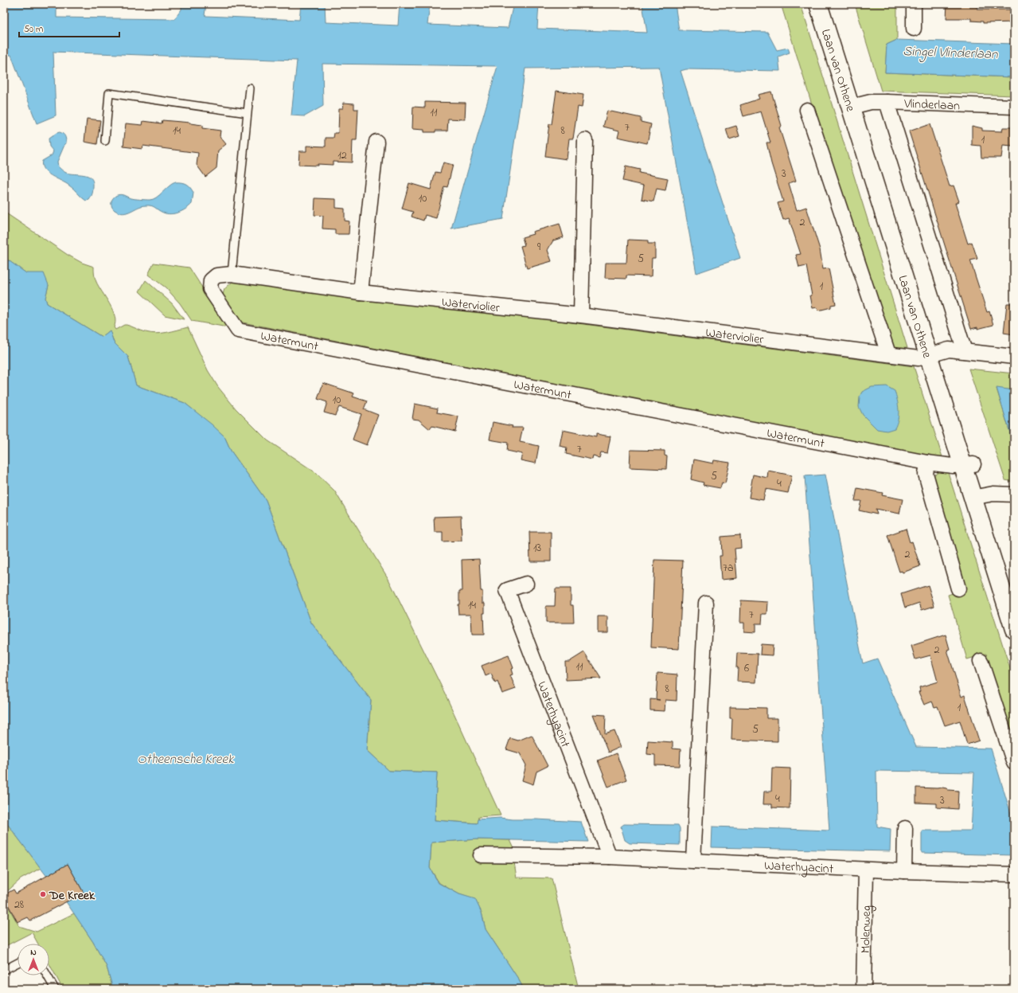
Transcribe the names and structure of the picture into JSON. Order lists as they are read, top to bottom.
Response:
{
  "streets": {
    "street": [
      "Laan van Othene",
      "Vlinderlaan",
      "Waterviolier",
      "Watermunt",
      "Waterhyacint",
      "Molenweg"
    ]
  },
  "crossings": [
    ["Laan van Othene", "Vlinderlaan"],
    ["Laan van Othene", "Waterviolier"],
    ["Laan van Othene", "Watermunt"],
    ["Waterviolier", "Watermunt"],
    ["Waterhyacint", "Molenweg"]
  ],
  "water": ["Singel Vlinderlaan", "Otheensche Kreek"],
  "places": ["De Kreek"],
  "house_numbers": [
    "11",
    "7",
    "14",
    "8",
    "1",
    "12",
    "3",
    "10",
    "2",
    "9",
    "5",
    "1",
    "10",
    "7",
    "5",
    "4",
    "13",
    "2",
    "7a",
    "14",
    "7",
    "2",
    "11",
    "6",
    "8",
    "1",
    "5",
    "4",
    "3",
    "28"
  ],
  "scale_bar": "50 m",
  "north": "top"
}
